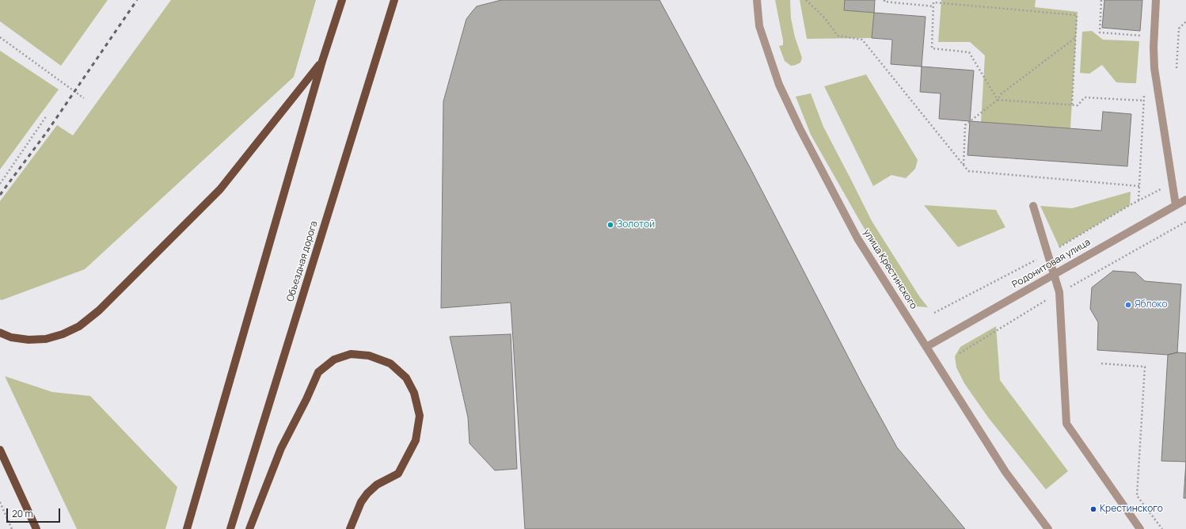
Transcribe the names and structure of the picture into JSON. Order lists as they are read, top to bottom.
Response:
{
  "streets": {
    "main road": ["Объездная дорога"],
    "street": ["Родонитовая улица", "улица Крестинского"]
  },
  "crossings": [
    ["Родонитовая улица", "улица Крестинского"]
  ],
  "places": ["Золотой", "Яблоко", "Крестинского"],
  "scale_bar": "20 m"
}
